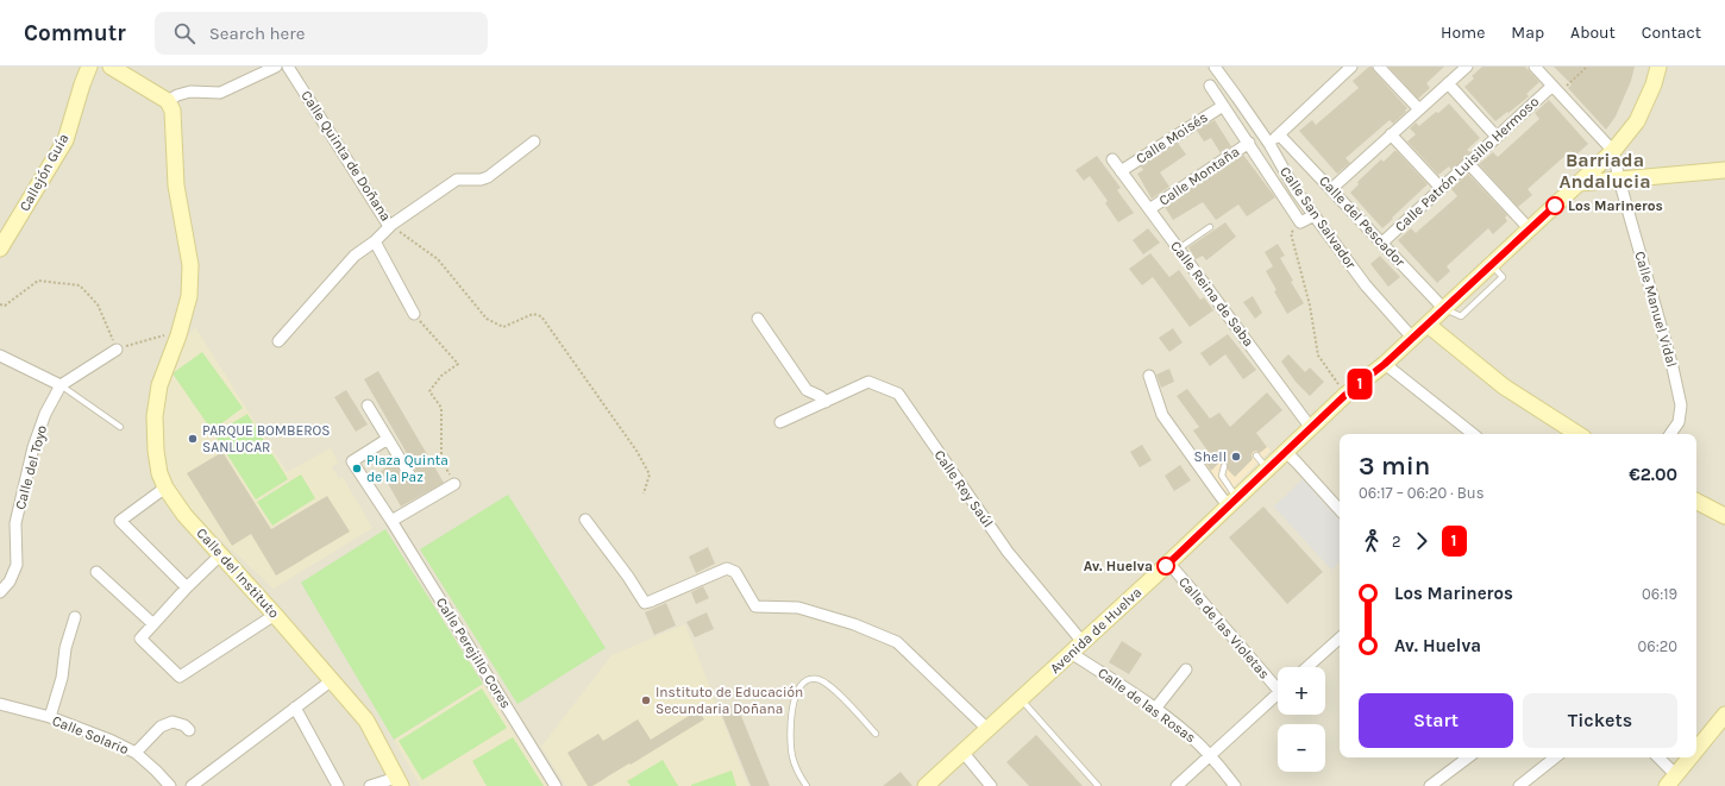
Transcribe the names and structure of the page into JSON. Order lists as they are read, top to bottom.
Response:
{
  "streets": {
    "street": [
      "Calle Moisés",
      "Calle Quinta de Doñana",
      "Calle Patrón Luisillo Hermoso",
      "Callejón Guía",
      "Calle Montaña",
      "Calle San Salvador",
      "Calle del Pescador",
      "Calle Reina de Saba",
      "Calle Manuel Vidal",
      "Calle del Toyo",
      "Calle Rey Saúl",
      "Calle del Instituto",
      "Calle de las Violetas",
      "Avenida de Huelva",
      "Calle Perejillo Cores",
      "Calle de las Rosas",
      "Calle Solario"
    ]
  },
  "crossings": [
    ["Calle Moisés", "Calle Reina de Saba"],
    ["Calle Patrón Luisillo Hermoso", "Calle del Pescador"],
    ["Calle Montaña", "Calle Reina de Saba"],
    ["Calle San Salvador", "Avenida de Huelva"],
    ["Calle del Pescador", "Avenida de Huelva"],
    ["Calle Reina de Saba", "Avenida de Huelva"],
    ["Calle Manuel Vidal", "Avenida de Huelva"],
    ["Calle Rey Saúl", "Avenida de Huelva"],
    ["Calle de las Violetas", "Avenida de Huelva"],
    ["Avenida de Huelva", "Calle de las Rosas"]
  ],
  "districts": ["Barriada Andalucia"],
  "places": [
    "Los Marineros",
    "PARQUE BOMBEROS SANLUCAR",
    "Shell",
    "Plaza Quinta de la Paz",
    "Av. Huelva",
    "Instituto de Educación Secundaria Doñana"
  ],
  "lines": ["bus line 1"],
  "page": {
    "header": "Commutr",
    "search": "Search here",
    "nav": [
      "Home",
      "Map",
      "About",
      "Contact"
    ],
    "on_map": "1",
    "heading": ["3 min", "06:17 – 06:20 · Bus", "€2.00"],
    "legs": ["2", "1"],
    "list": [
      {
        "name": "Los Marineros",
        "value": "06:19"
      },
      {
        "name": "Av. Huelva",
        "value": "06:20"
      }
    ],
    "map_buttons": ["+", "−"],
    "buttons": ["Start", "Tickets"]
  }
}
